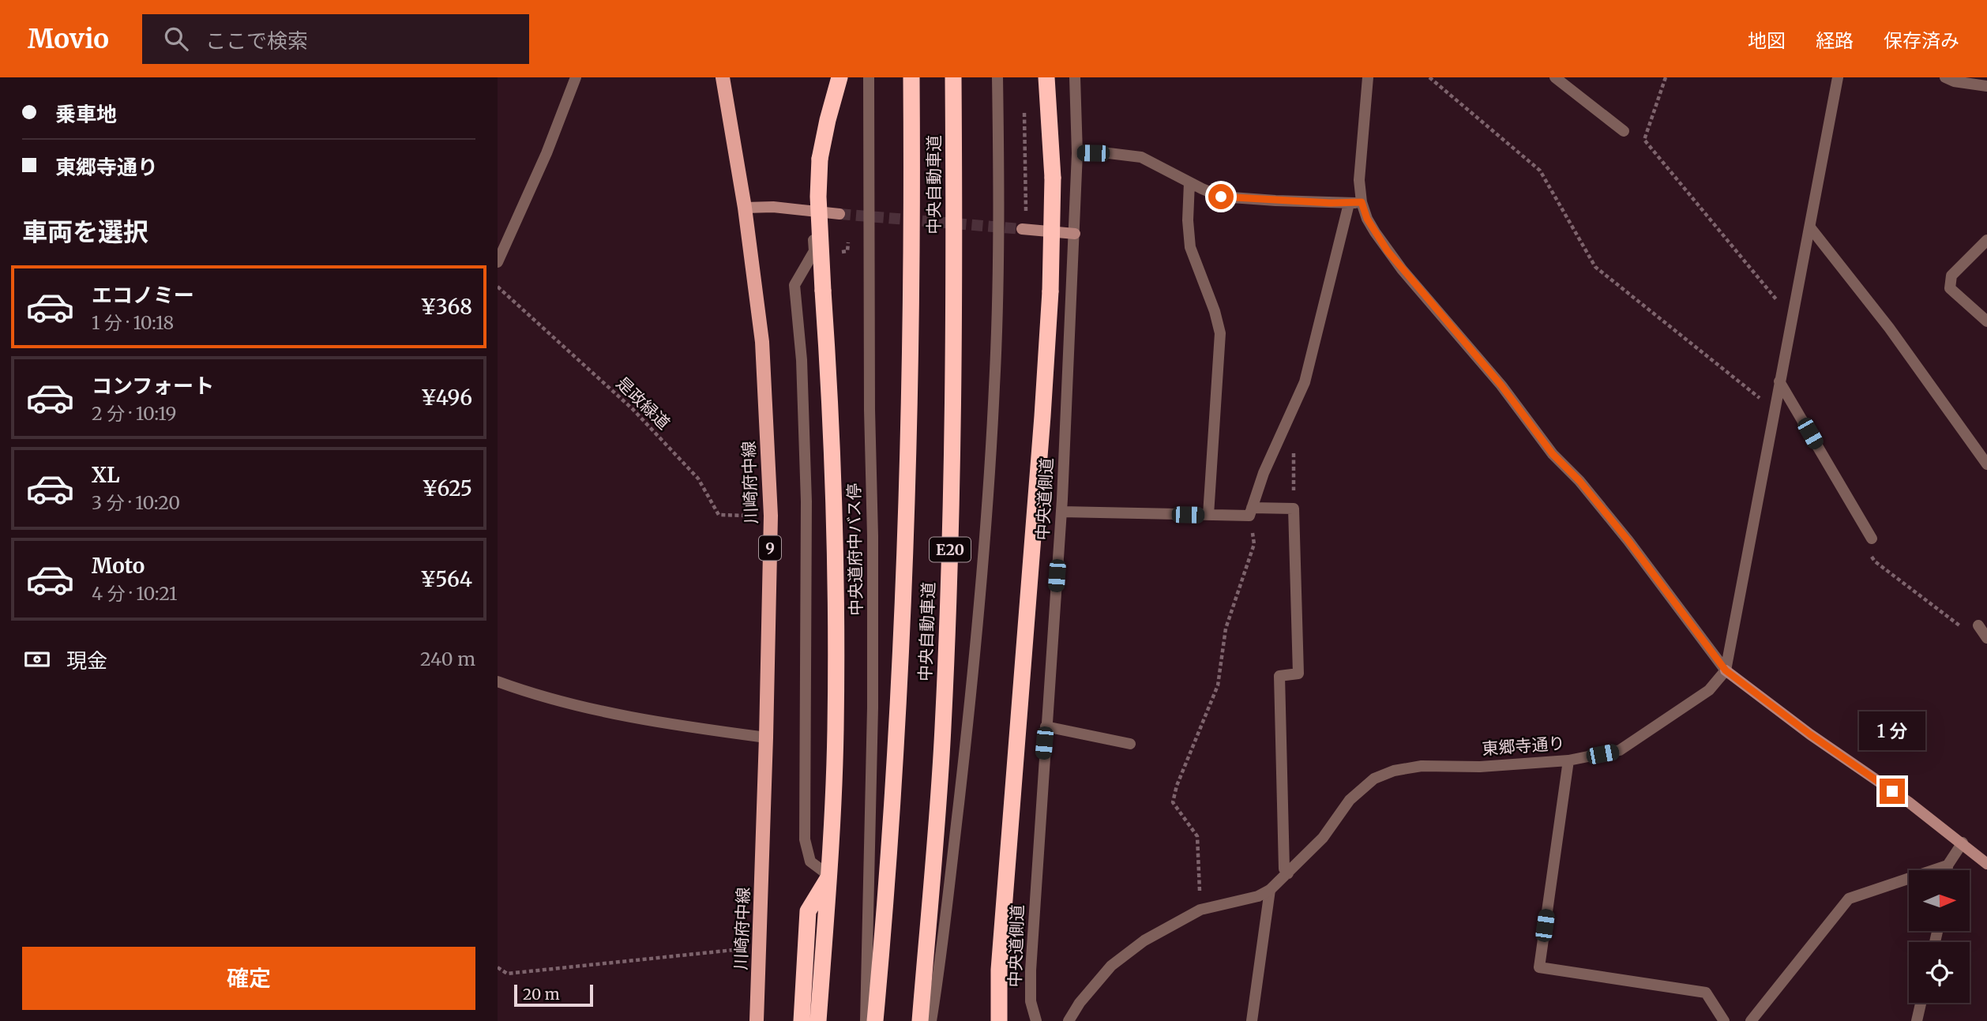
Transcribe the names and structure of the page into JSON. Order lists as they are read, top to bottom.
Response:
{
  "streets": {
    "highway": ["中央自動車道", "E20"],
    "main road": ["川崎府中線", "9"],
    "street": ["中央道側道", "中央道府中バス停", "東郷寺通り"],
    "path": ["是政緑道"]
  },
  "crossings": [
    ["是政緑道", "川崎府中線"]
  ],
  "scale_bar": "20 m",
  "north": "right",
  "page": {
    "header": "Movio",
    "search": "ここで検索",
    "nav": ["地図", "経路", "保存済み"],
    "banner": ["乗車地", "東郷寺通り"],
    "heading": "車両を選択",
    "list": [
      {
        "name": "エコノミー",
        "note": "1 分 · 10:18",
        "value": "¥368"
      },
      {
        "name": "コンフォート",
        "note": "2 分 · 10:19",
        "value": "¥496"
      },
      {
        "name": "XL",
        "note": "3 分 · 10:20",
        "value": "¥625"
      },
      {
        "name": "Moto",
        "note": "4 分 · 10:21",
        "value": "¥564"
      }
    ],
    "pay": ["現金", "240 m"],
    "bubble": "1 分",
    "buttons": "確定",
    "scale": "20 m"
  }
}
